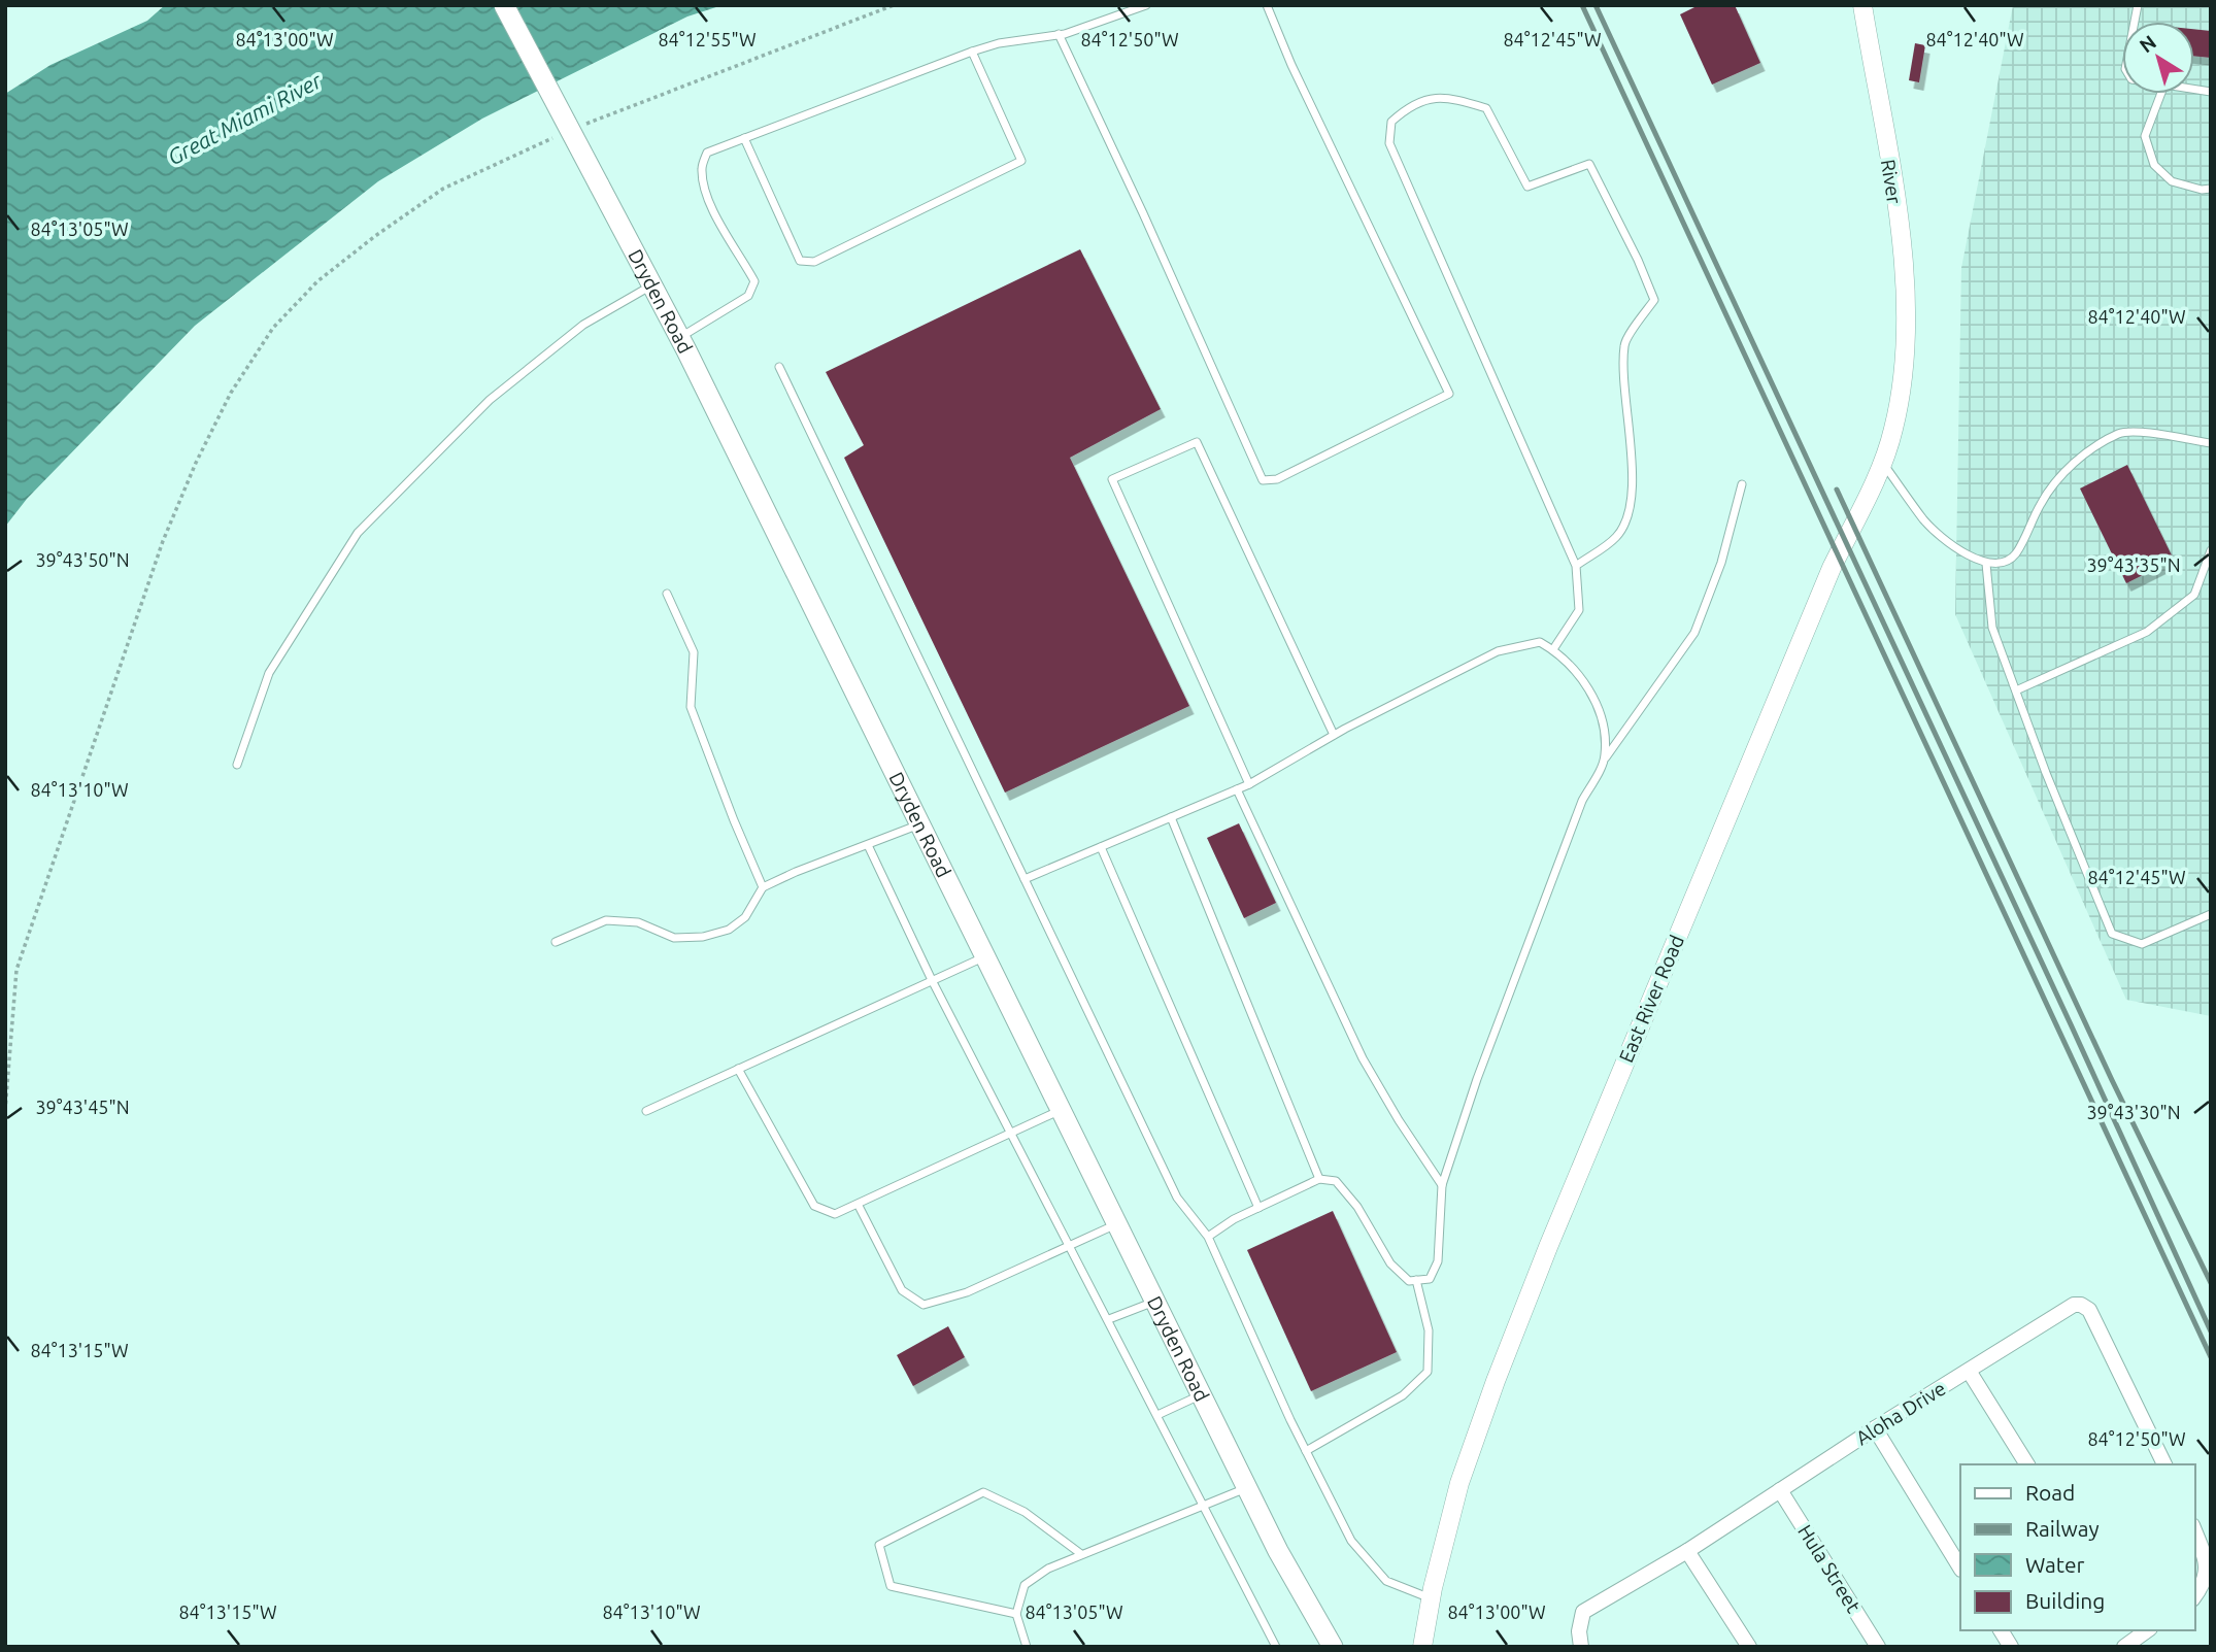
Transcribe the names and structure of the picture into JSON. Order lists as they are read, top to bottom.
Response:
{
  "streets": {
    "main road": ["Dryden Road"],
    "street": [
      "River",
      "East River Road",
      "Aloha Drive",
      "Hula Street"
    ]
  },
  "crossings": [
    ["River", "East River Road"],
    ["Aloha Drive", "Hula Street"]
  ],
  "water": ["Great Miami River"],
  "legend": [
    "Road",
    "Railway",
    "Water",
    "Building"
  ],
  "north": "top left",
  "coordinates": [
    "84°12'40\"W",
    "84°13'00\"W",
    "84°12'55\"W",
    "84°12'50\"W",
    "84°12'45\"W",
    "84°13'05\"W",
    "39°43'50\"N",
    "39°43'35\"N",
    "84°13'10\"W",
    "39°43'45\"N",
    "39°43'30\"N",
    "84°13'15\"W"
  ]
}
